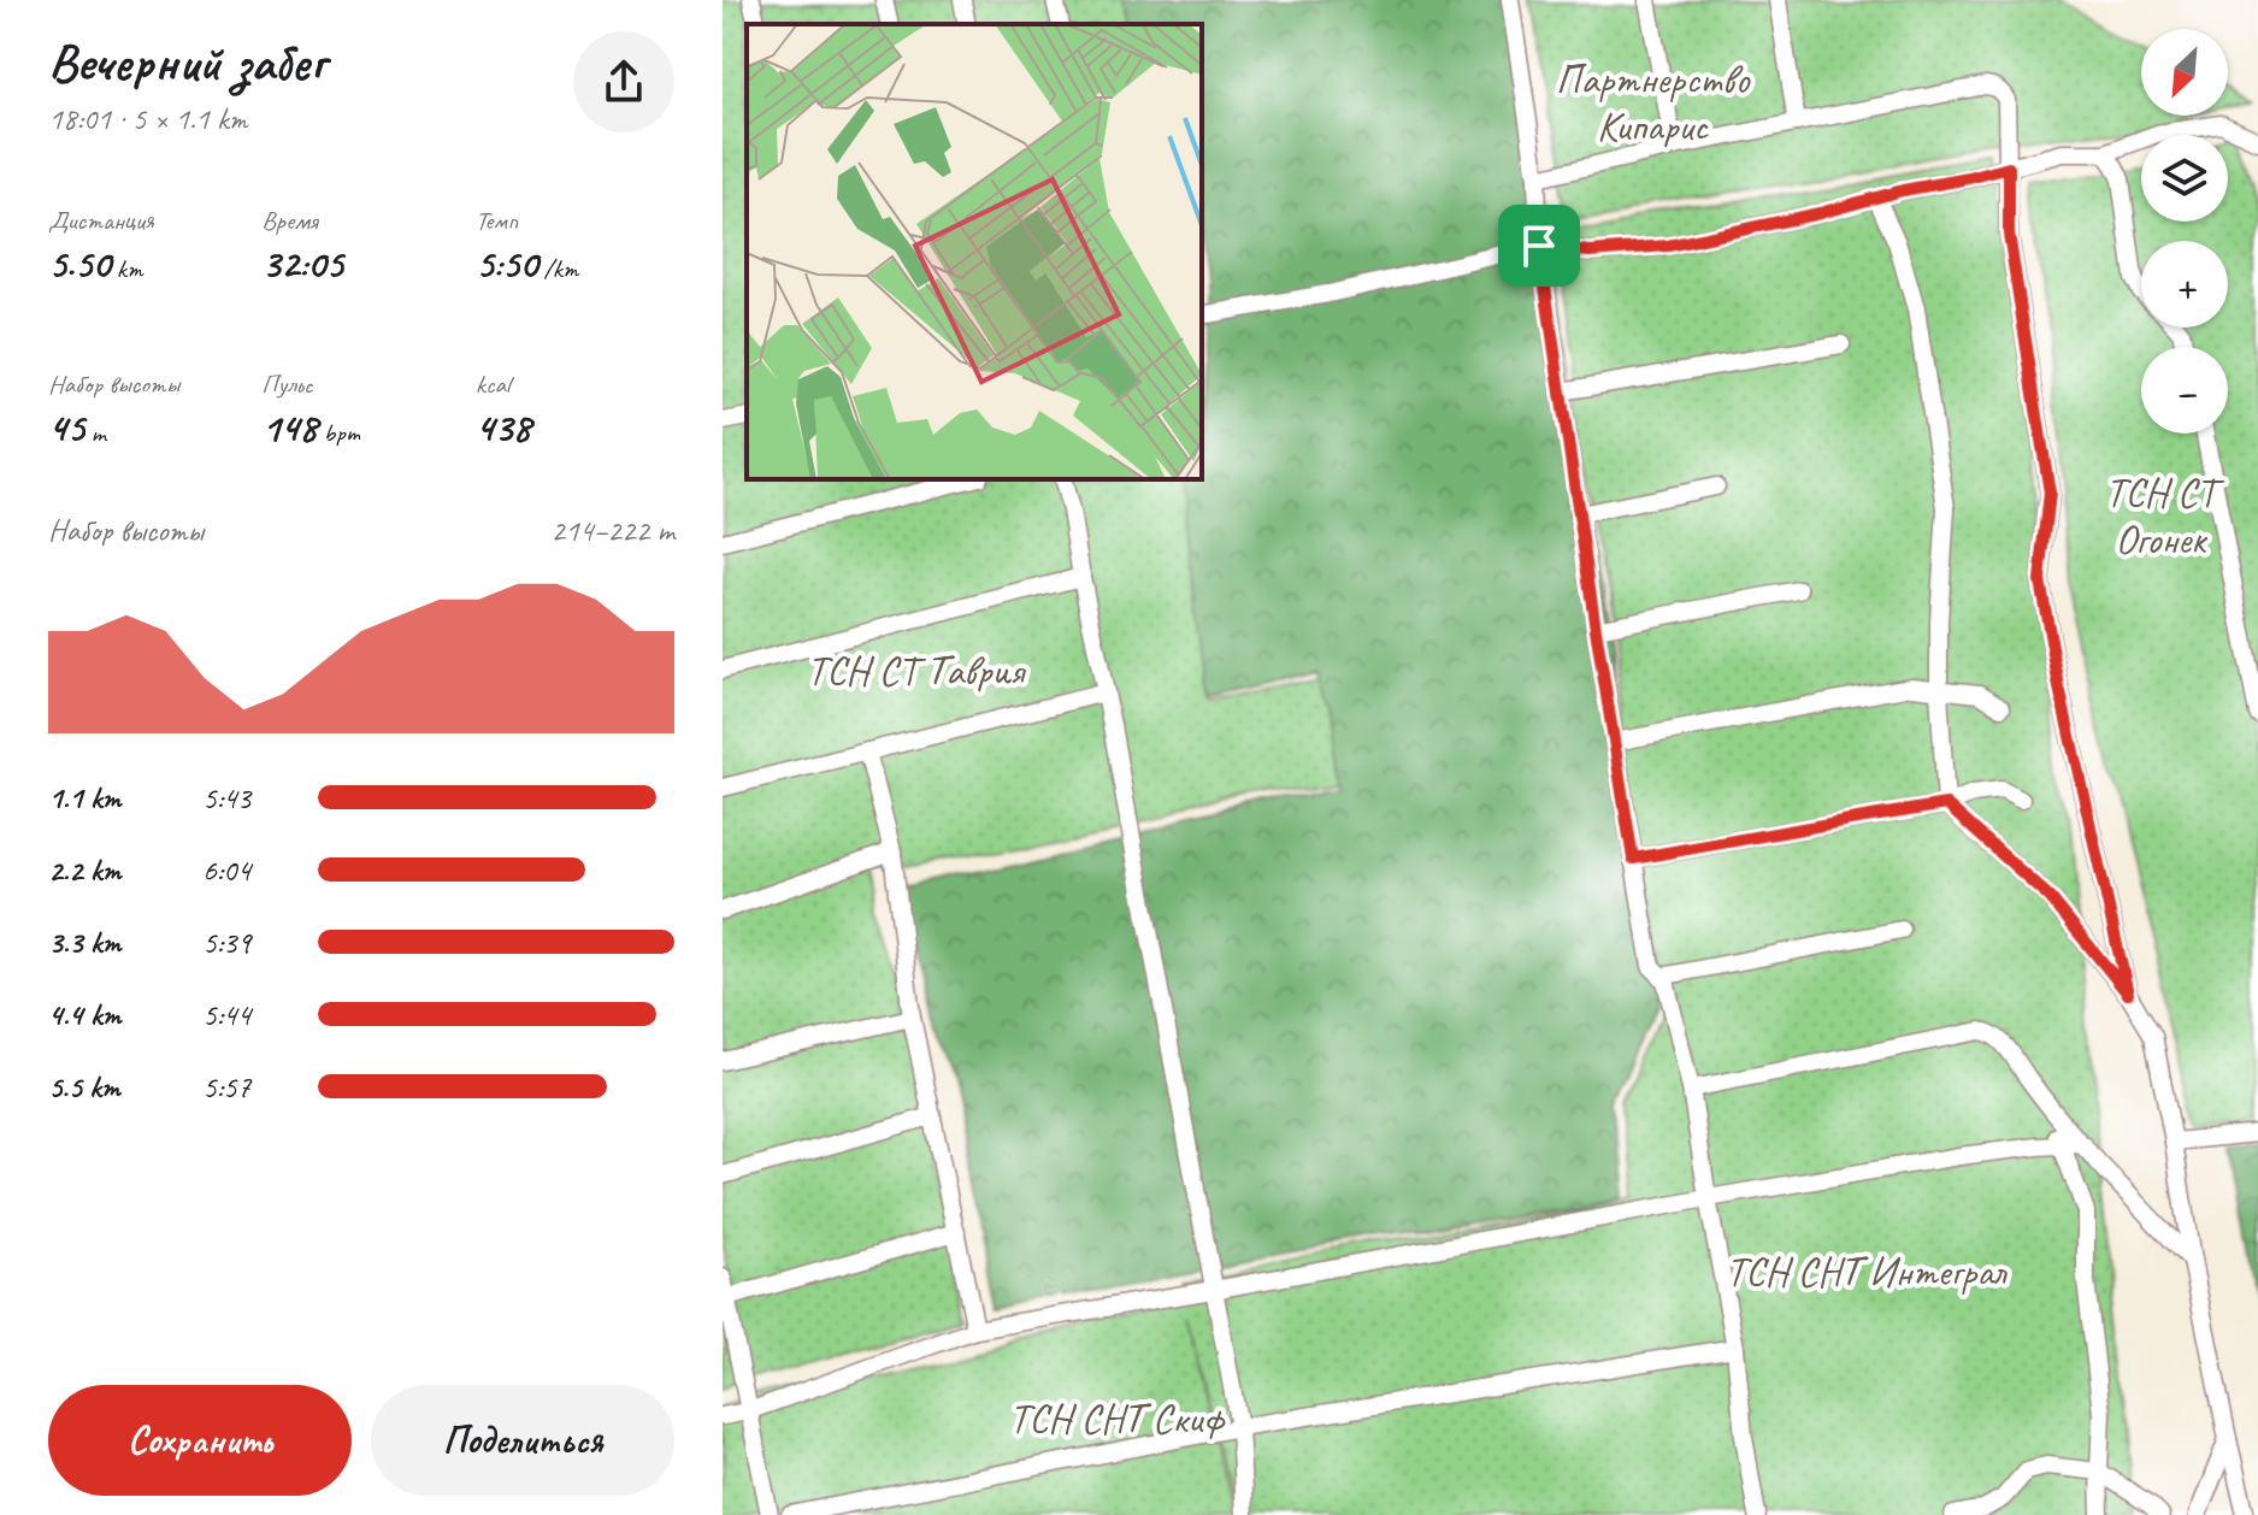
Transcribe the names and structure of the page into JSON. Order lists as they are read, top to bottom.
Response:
{
  "parks": [
    "Партнерство Кипарис",
    "ТСН СТ Огонек",
    "ТСН СТ Таврия",
    "ТСН СНТ Интеграл",
    "ТСН СНТ Скиф"
  ],
  "north": "bottom left",
  "page": {
    "heading": ["Вечерний забег", "18:01 · 5 × 1.1 km"],
    "map_buttons": ["+", "−"],
    "stats": [
      ["Дистанция", "5.50 km"],
      ["Время", "32:05"],
      ["Темп", "5:50 /km"],
      ["Набор высоты", "45 m"],
      ["Пульс", "148 bpm"],
      ["kcal", "438"]
    ],
    "chart": ["Набор высоты", "214–222 m"],
    "list": [
      {
        "name": "1.1 km",
        "note": "5:43"
      },
      {
        "name": "2.2 km",
        "note": "6:04"
      },
      {
        "name": "3.3 km",
        "note": "5:39"
      },
      {
        "name": "4.4 km",
        "note": "5:44"
      },
      {
        "name": "5.5 km",
        "note": "5:57"
      }
    ],
    "buttons": ["Сохранить", "Поделиться"]
  }
}
